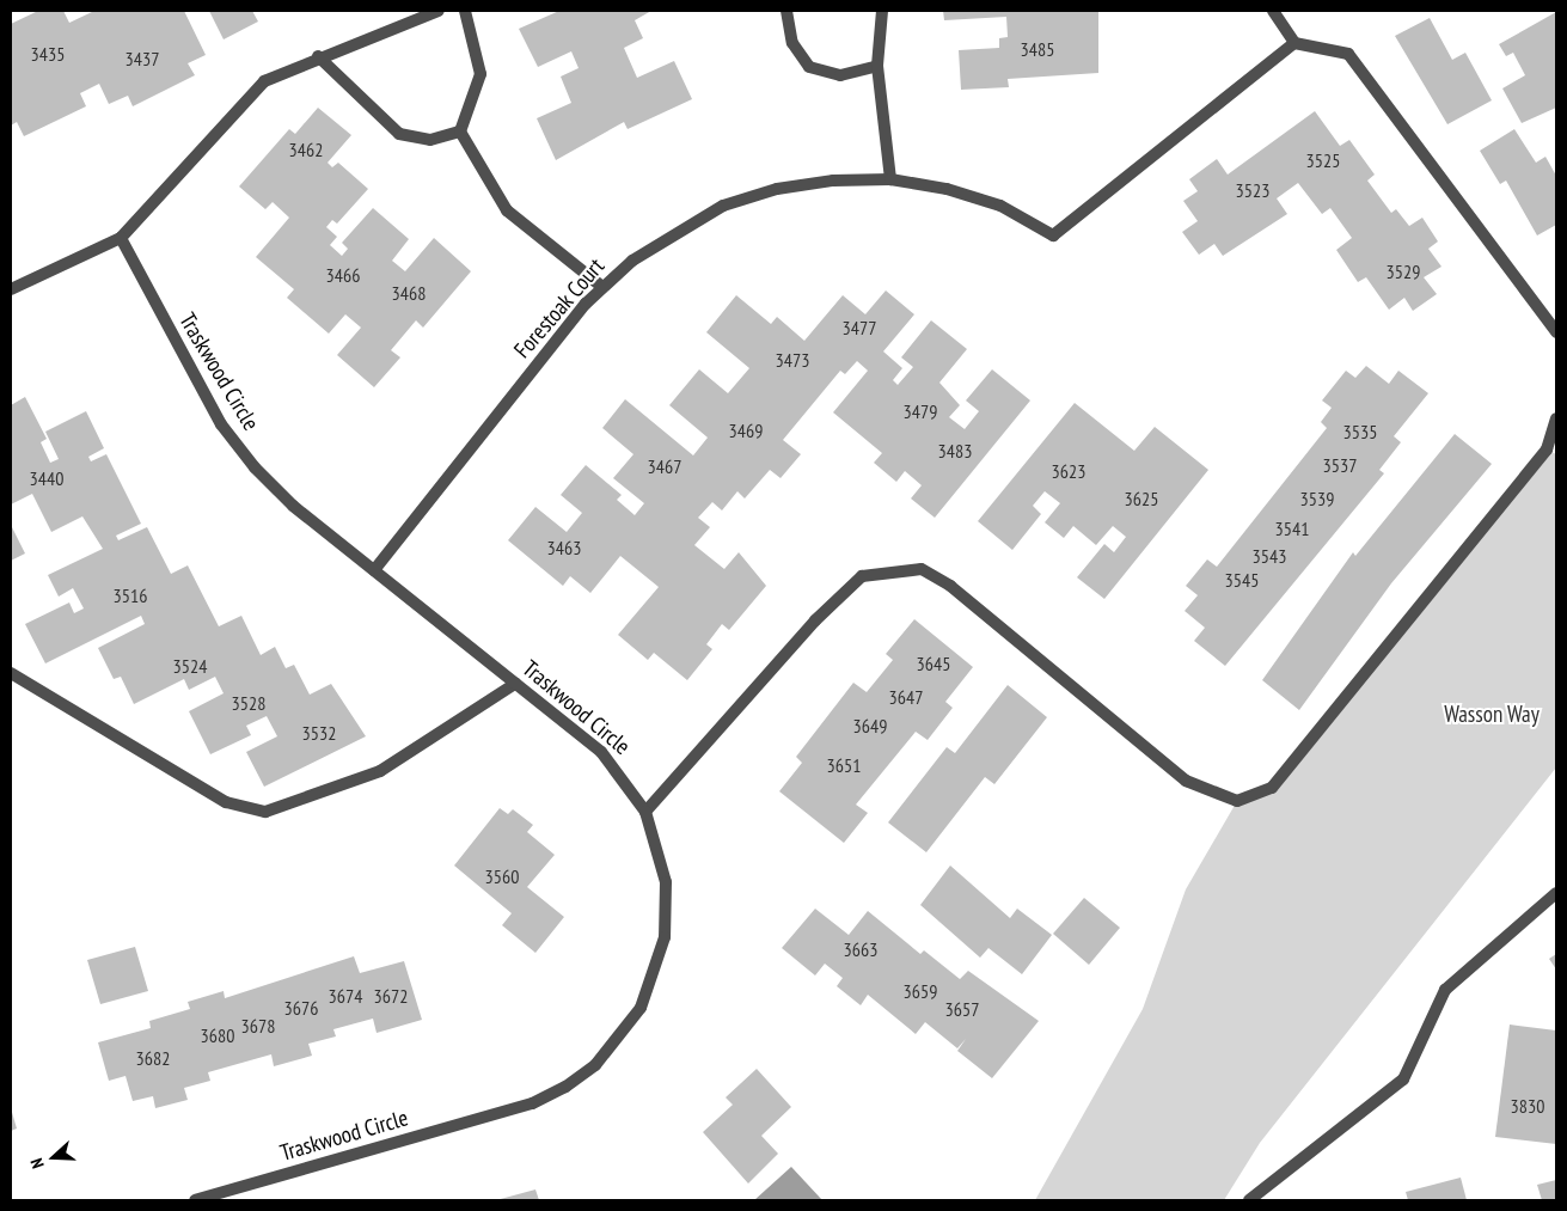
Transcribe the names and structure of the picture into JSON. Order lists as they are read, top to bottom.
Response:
{
  "streets": {
    "street": ["Forestoak Court", "Traskwood Circle"]
  },
  "crossings": [
    ["Forestoak Court", "Traskwood Circle"]
  ],
  "parks": ["Wasson Way"],
  "house_numbers": [
    "3485",
    "3435",
    "3437",
    "3462",
    "3525",
    "3523",
    "3529",
    "3466",
    "3468",
    "3477",
    "3473",
    "3479",
    "3469",
    "3535",
    "3483",
    "3537",
    "3467",
    "3623",
    "3440",
    "3625",
    "3539",
    "3541",
    "3463",
    "3543",
    "3545",
    "3516",
    "3645",
    "3524",
    "3647",
    "3528",
    "3649",
    "3532",
    "3651",
    "3560",
    "3663",
    "3659",
    "3674",
    "3672",
    "3676",
    "3657",
    "3678",
    "3680",
    "3682",
    "3830"
  ],
  "north": "left"
}
